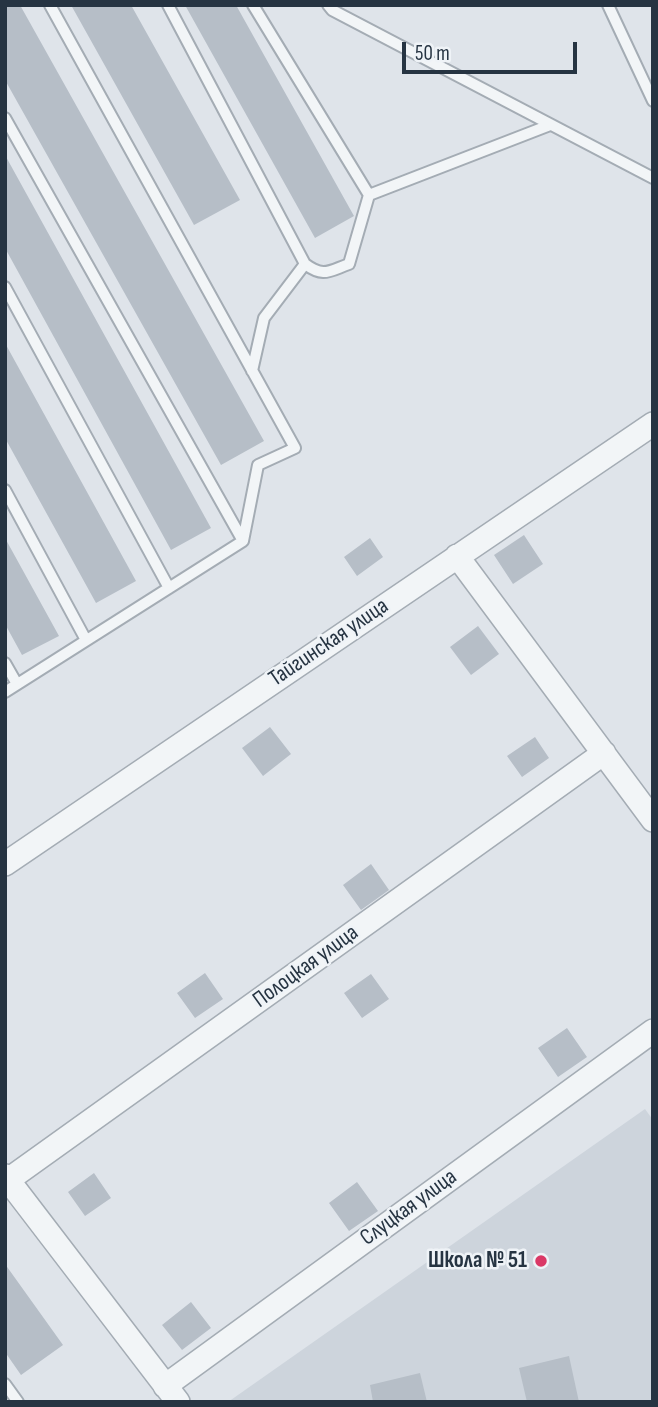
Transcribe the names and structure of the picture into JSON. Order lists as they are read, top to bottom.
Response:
{
  "streets": {
    "street": ["Тайгинская улица", "Полоцкая улица", "Слуцкая улица"]
  },
  "places": ["Школа № 51"],
  "scale_bar": "50 m"
}
